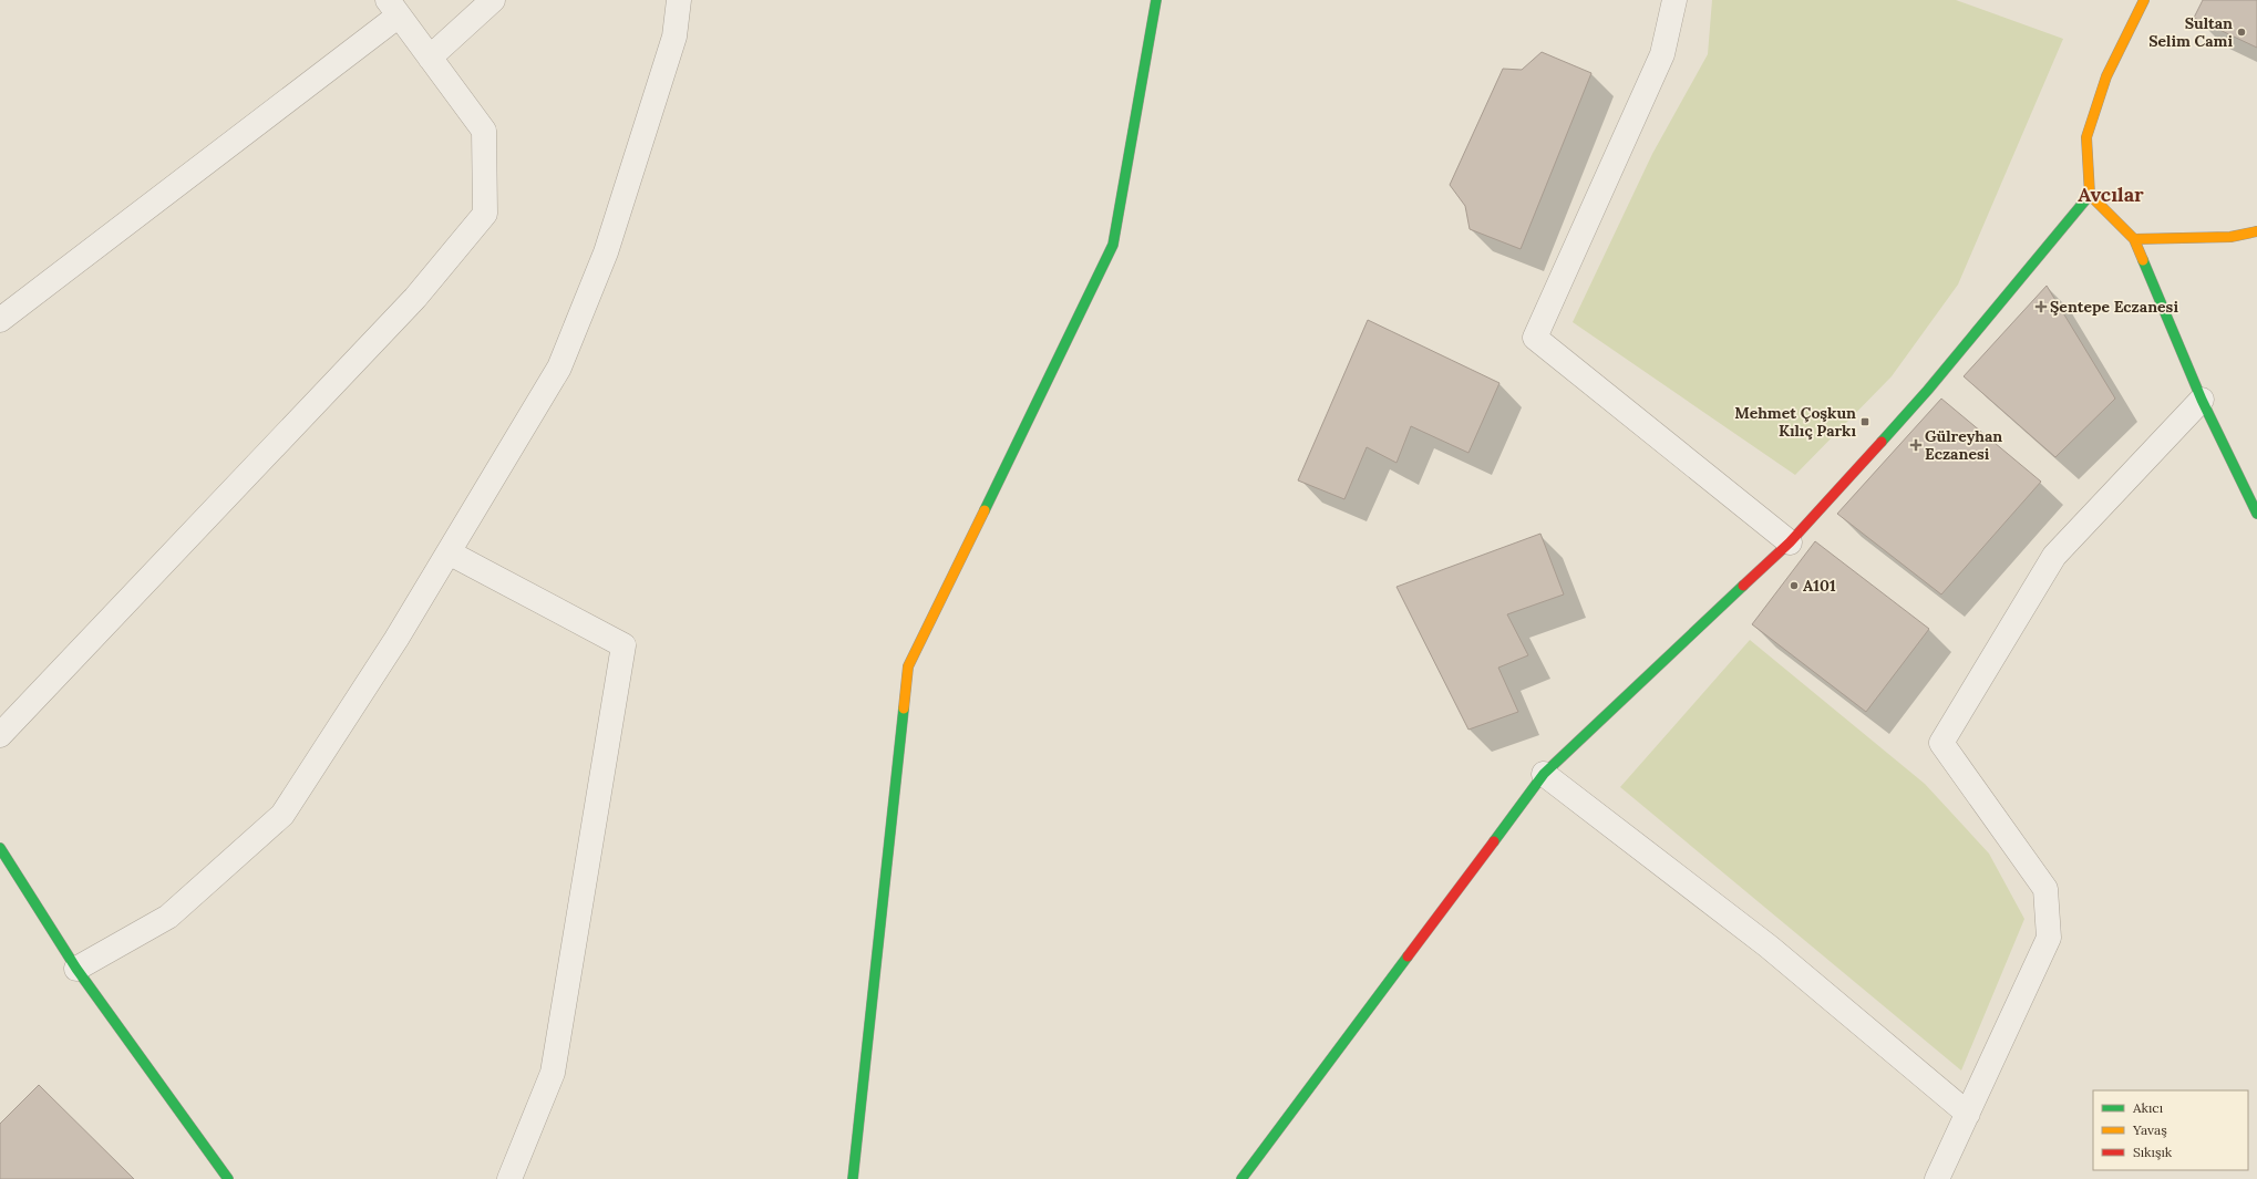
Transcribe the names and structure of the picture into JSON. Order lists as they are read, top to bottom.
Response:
{
  "districts": ["Avcılar"],
  "places": {
    "other": ["Sultan Selim Cami", "A101"],
    "health": ["Şentepe Eczanesi", "Gülreyhan Eczanesi"],
    "transit": ["Mehmet Çoşkun Kılıç Parkı"]
  },
  "legend": ["Akıcı", "Yavaş", "Sıkışık"]
}
